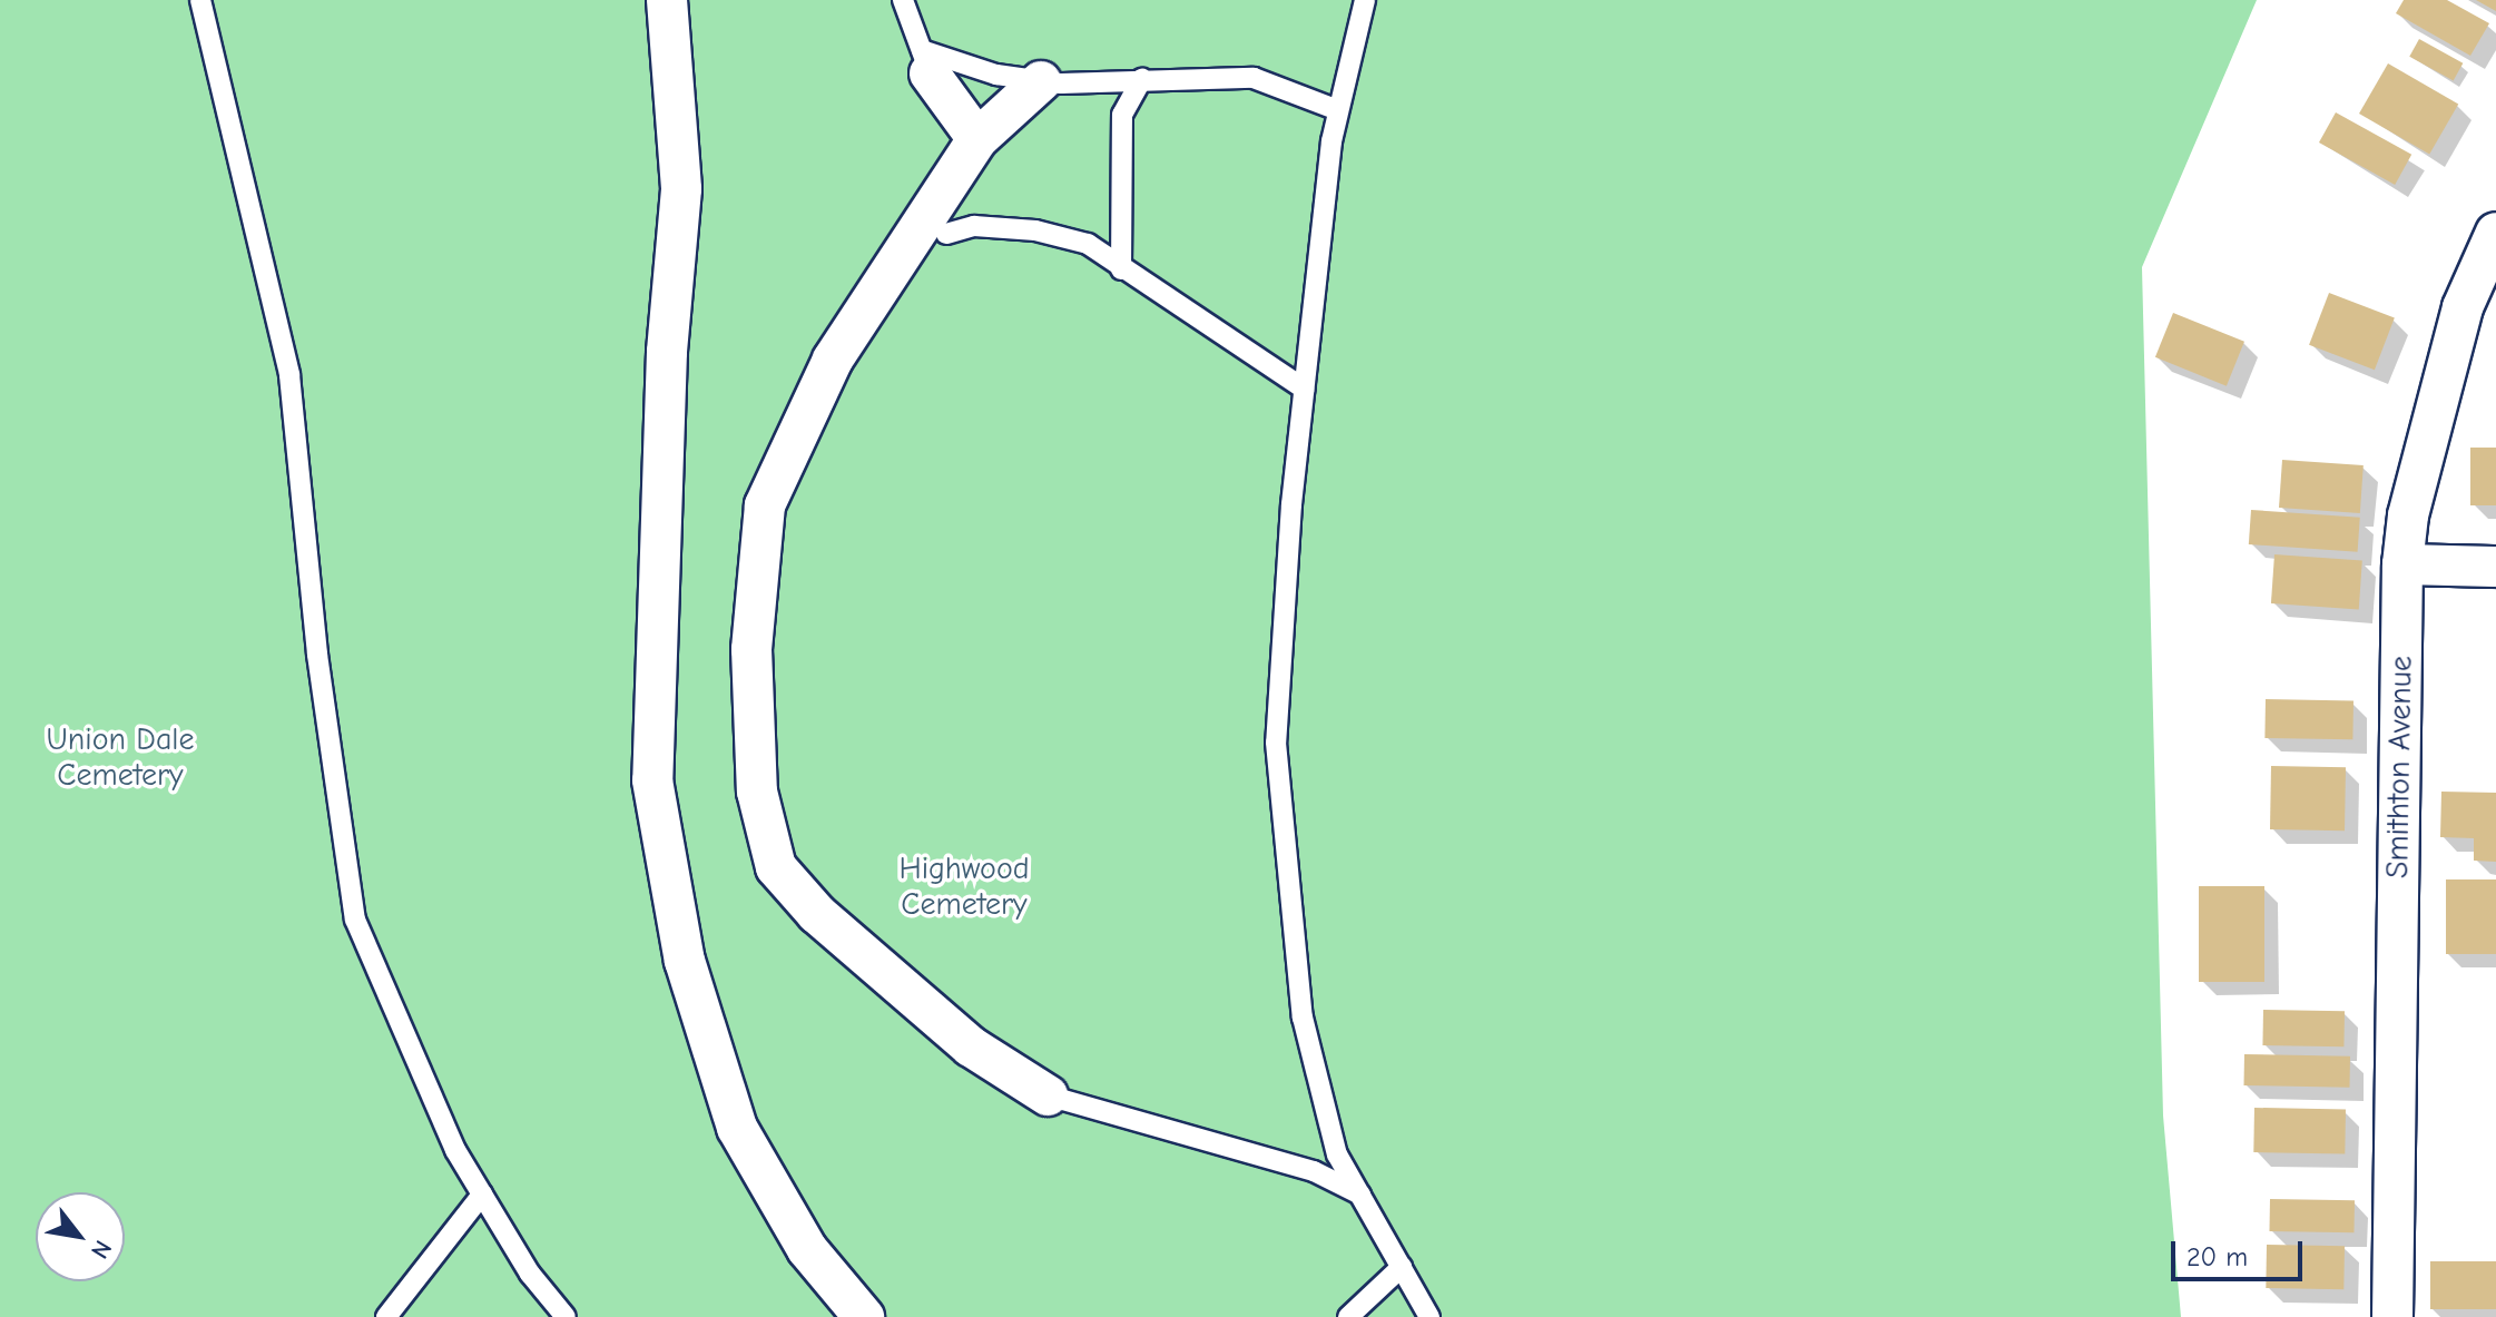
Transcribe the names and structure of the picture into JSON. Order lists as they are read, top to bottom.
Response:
{
  "streets": {
    "street": ["Smithton Avenue"]
  },
  "parks": ["Union Dale Cemetery", "Highwood Cemetery"],
  "scale_bar": "20 m",
  "north": "bottom right"
}
